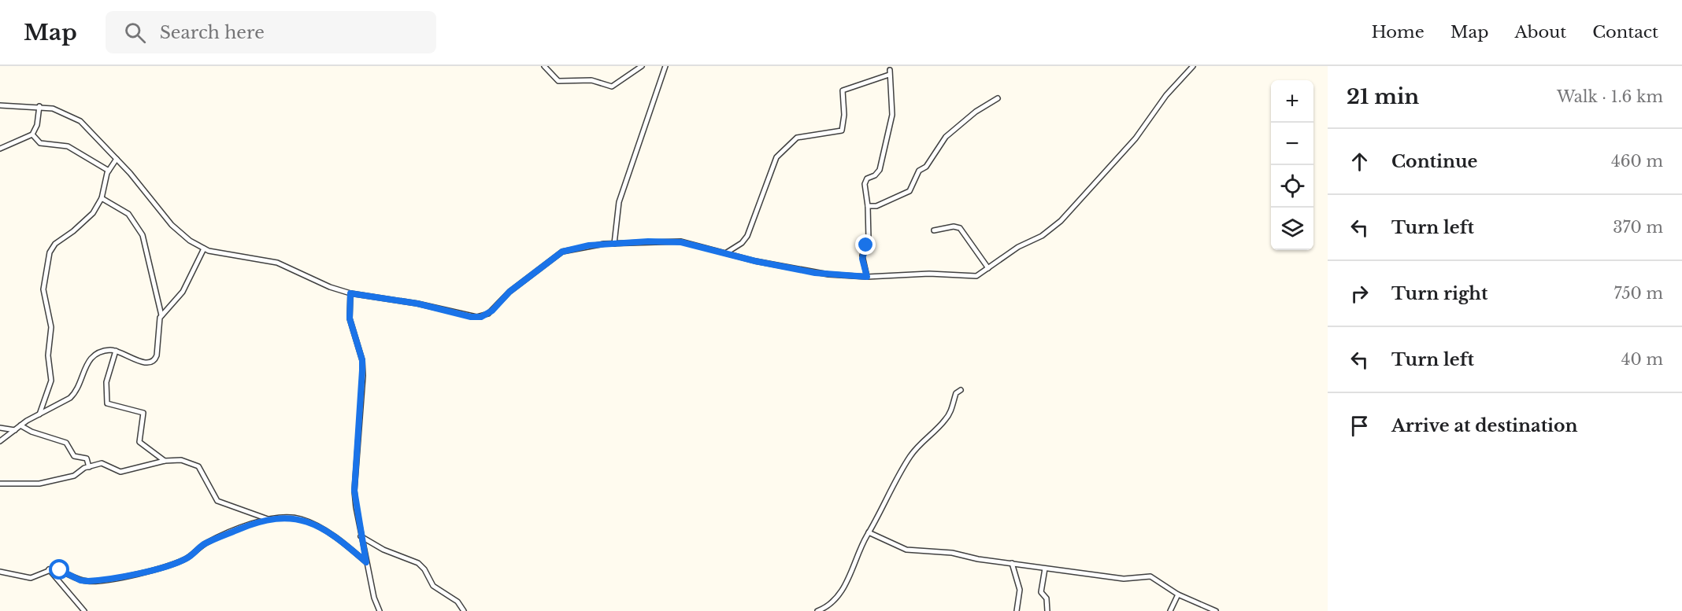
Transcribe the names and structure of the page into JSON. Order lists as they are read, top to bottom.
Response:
{
  "page": {
    "header": "Map",
    "search": "Search here",
    "nav": [
      "Home",
      "Map",
      "About",
      "Contact"
    ],
    "heading": ["21 min", "Walk · 1.6 km"],
    "map_buttons": ["+", "−"],
    "list": [
      ["Continue", "460 m"],
      ["Turn left", "370 m"],
      ["Turn right", "750 m"],
      ["Turn left", "40 m"],
      "Arrive at destination"
    ]
  }
}
